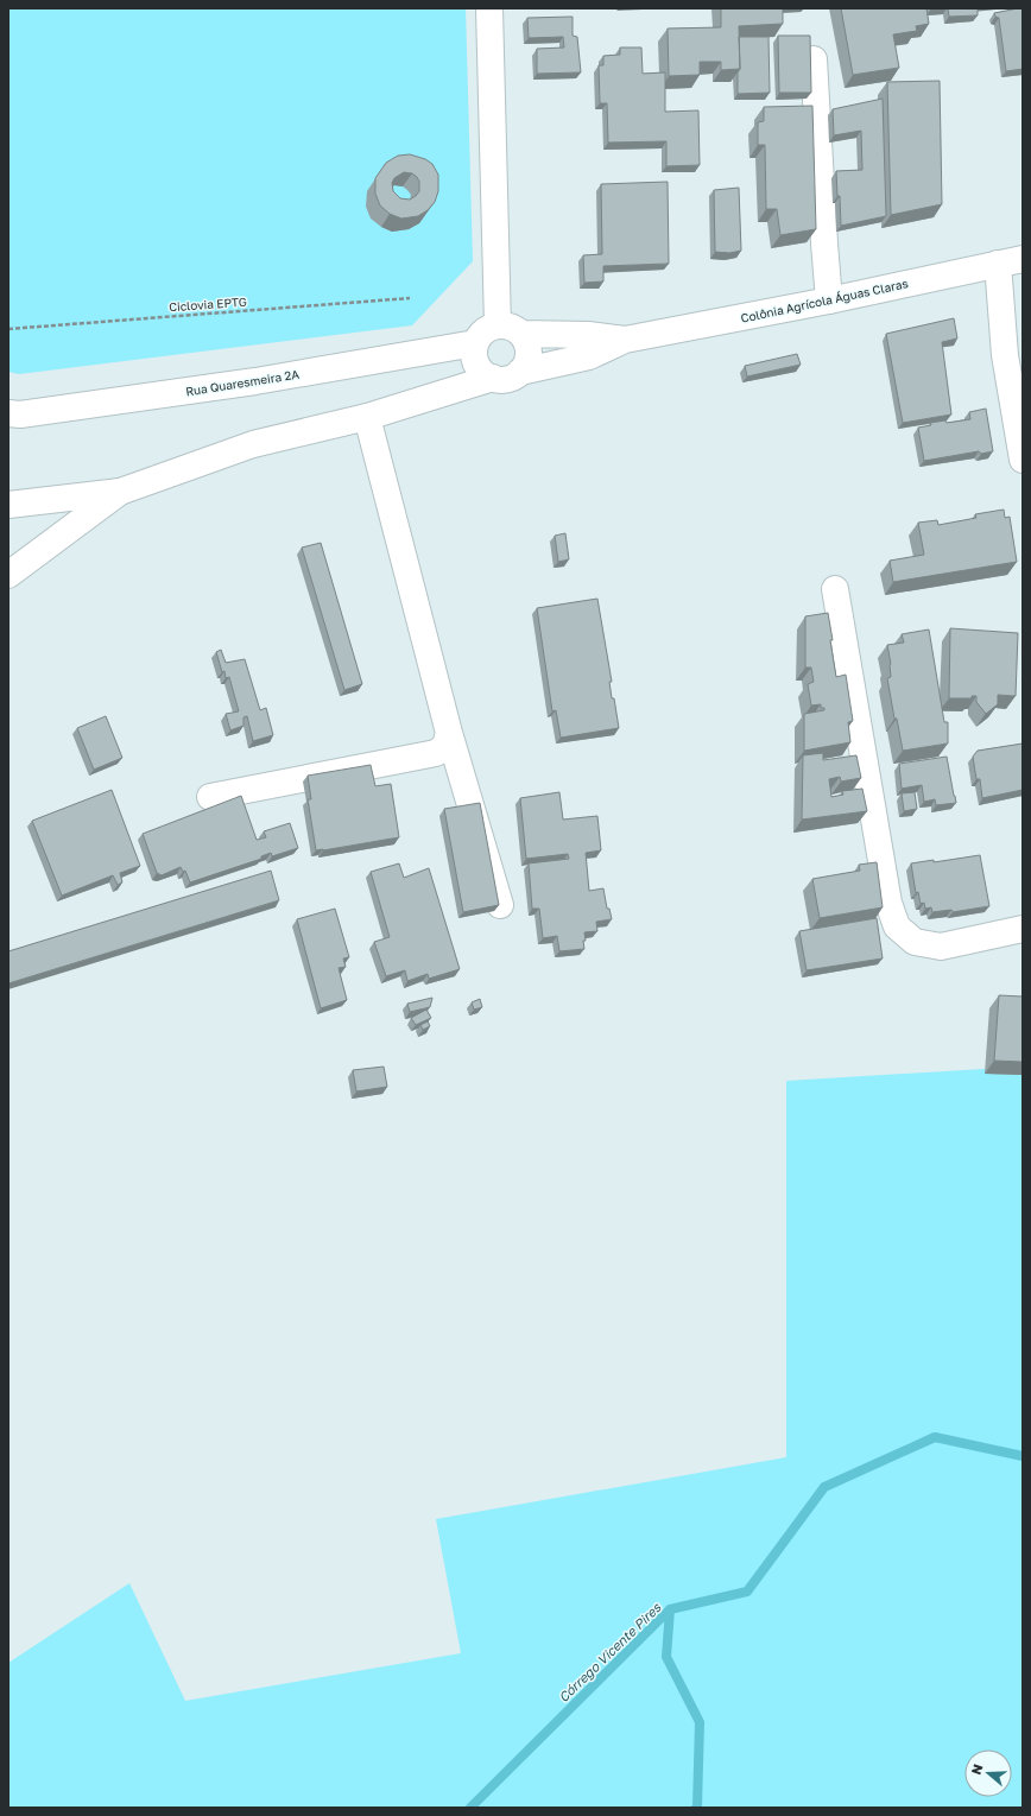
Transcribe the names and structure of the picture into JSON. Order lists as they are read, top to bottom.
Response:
{
  "streets": {
    "main road": ["Colônia Agrícola Águas Claras", "Rua Quaresmeira 2A"],
    "path": ["Ciclovia EPTG"]
  },
  "crossings": [
    ["Colônia Agrícola Águas Claras", "Rua Quaresmeira 2A"]
  ],
  "water": ["Córrego Vicente Pires"],
  "north": "left"
}
